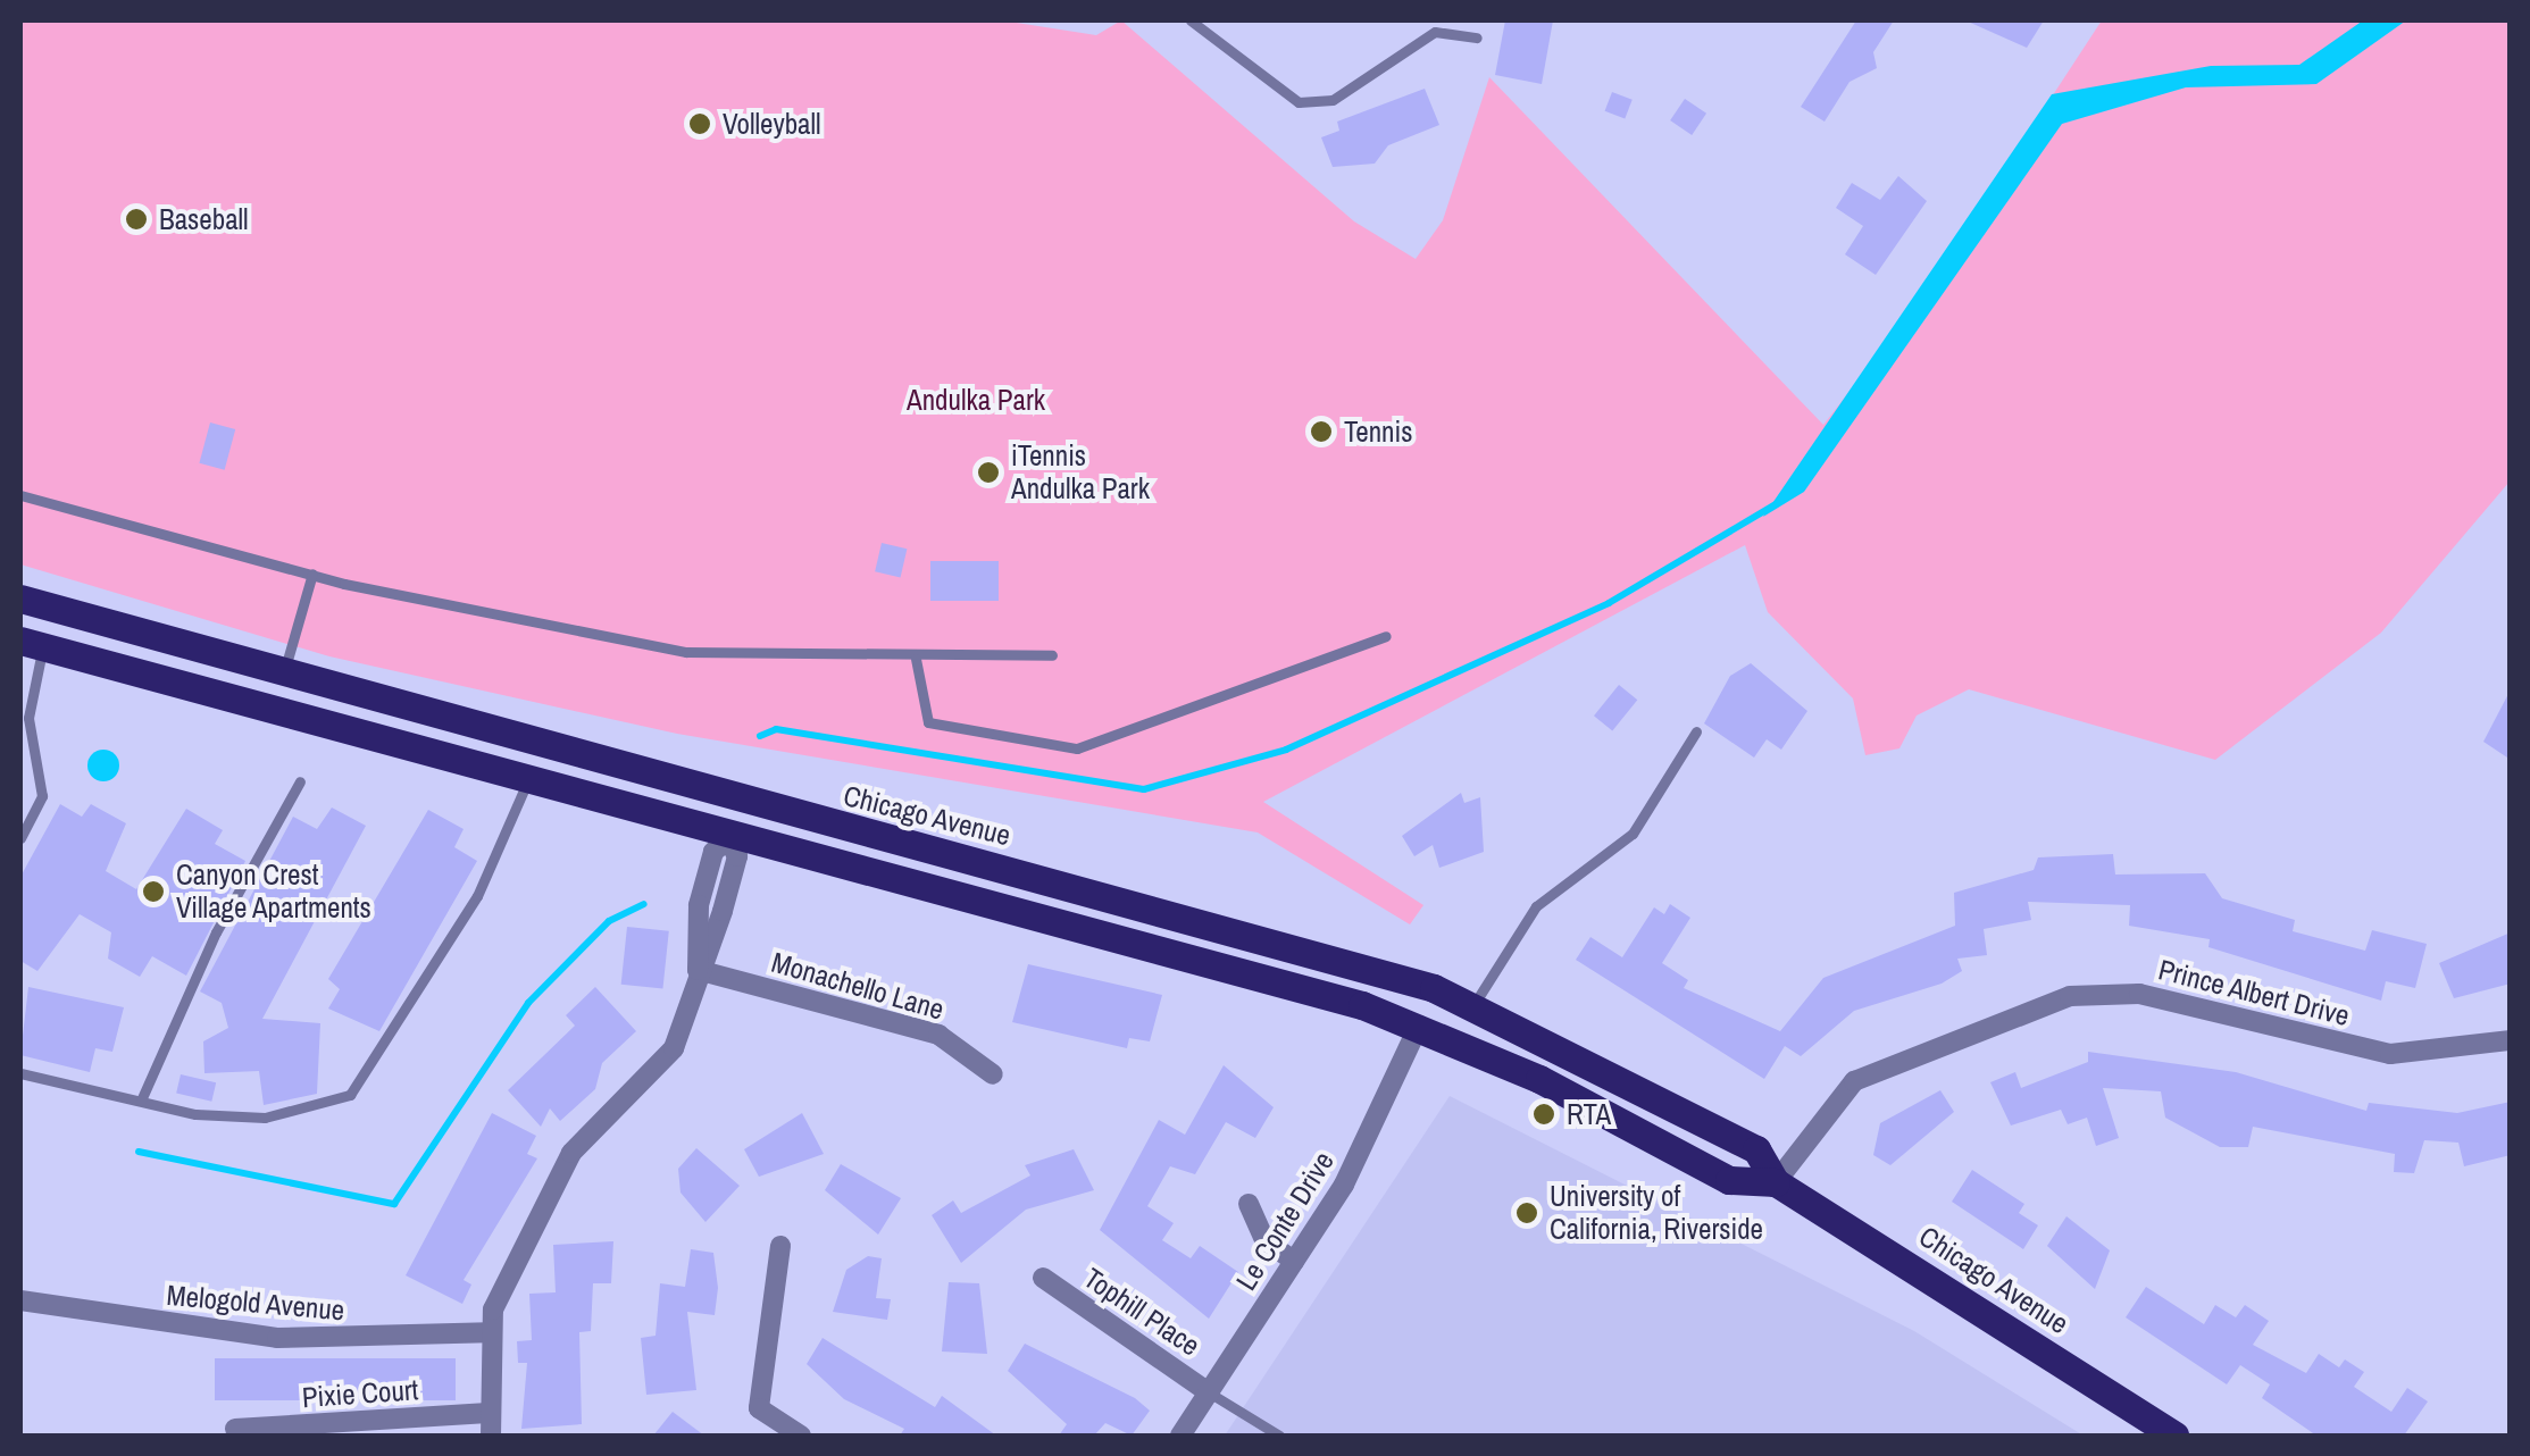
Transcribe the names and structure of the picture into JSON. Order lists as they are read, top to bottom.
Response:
{
  "streets": {
    "main road": ["Chicago Avenue"],
    "street": [
      "Monachello Lane",
      "Prince Albert Drive",
      "Le Conte Drive",
      "Melogold Avenue",
      "Tophill Place",
      "Pixie Court"
    ]
  },
  "crossings": [
    ["Chicago Avenue", "Prince Albert Drive"],
    ["Chicago Avenue", "Le Conte Drive"],
    ["Le Conte Drive", "Tophill Place"]
  ],
  "parks": ["Andulka Park"],
  "places": [
    "Volleyball",
    "Baseball",
    "Tennis",
    "iTennis Andulka Park",
    "Canyon Crest Village Apartments",
    "RTA",
    "University of California, Riverside"
  ]
}
